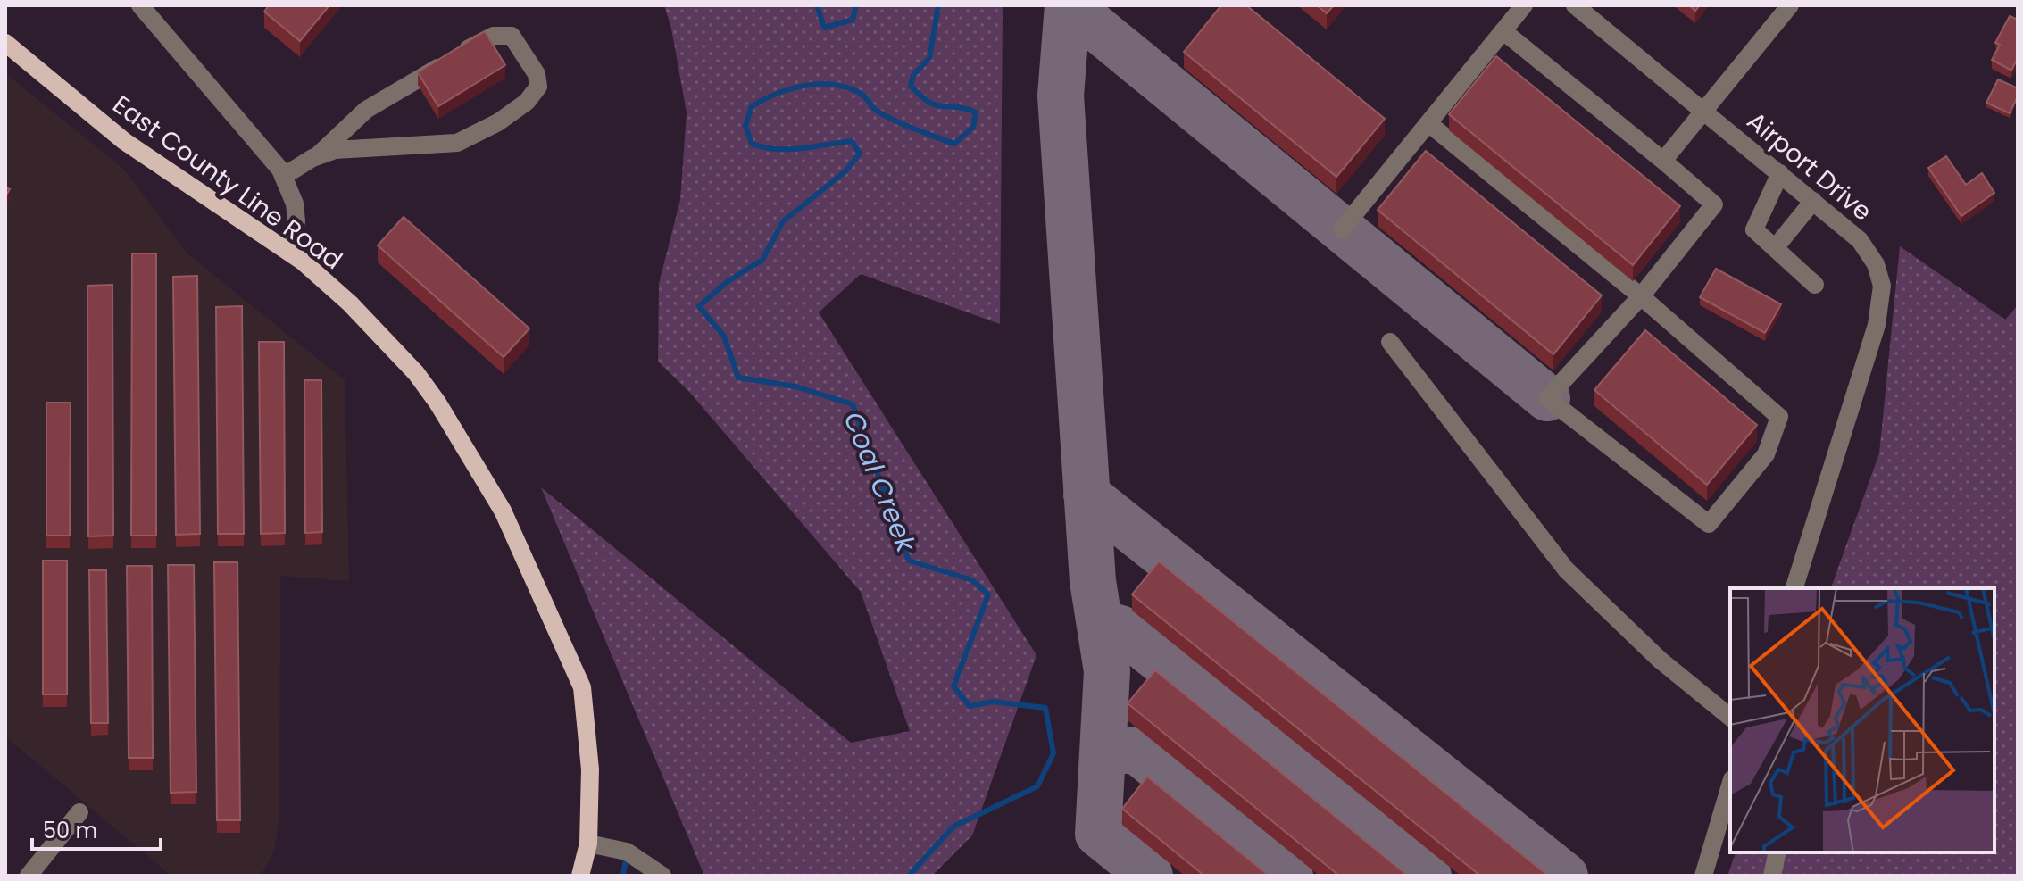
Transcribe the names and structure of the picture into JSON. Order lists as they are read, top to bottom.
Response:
{
  "streets": {
    "main road": ["East County Line Road"],
    "street": ["Airport Drive"]
  },
  "water": ["Coal Creek"],
  "scale_bar": "50 m"
}
